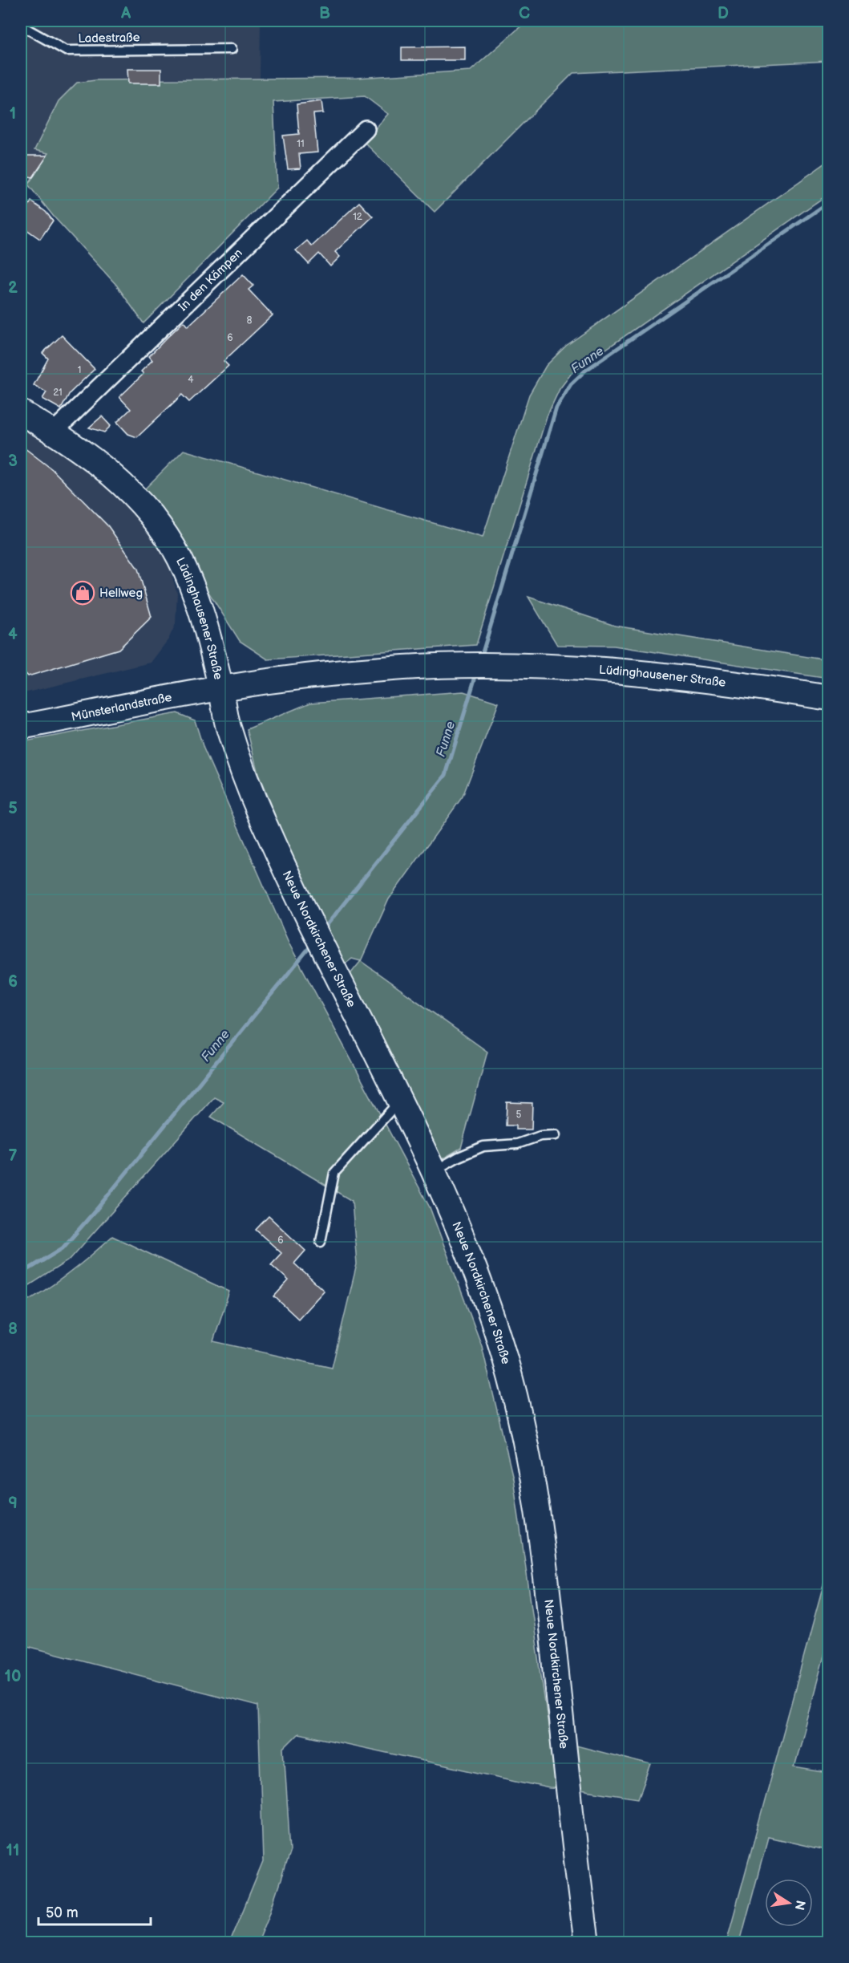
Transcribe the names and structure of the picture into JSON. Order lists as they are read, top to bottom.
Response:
{
  "streets": {
    "street": [
      "In den Kämpen",
      "Lüdinghausener Straße",
      "Münsterlandstraße",
      "Neue Nordkirchener Straße"
    ],
    "lane": ["Ladestraße"]
  },
  "crossings": [
    ["In den Kämpen", "Lüdinghausener Straße"],
    ["Lüdinghausener Straße", "Münsterlandstraße"],
    ["Lüdinghausener Straße", "Neue Nordkirchener Straße"],
    ["Münsterlandstraße", "Neue Nordkirchener Straße"]
  ],
  "water": ["Funne"],
  "places": {
    "shop": ["Hellweg"]
  },
  "house_numbers": [
    "11",
    "12",
    "8",
    "6",
    "1",
    "4",
    "21",
    "5",
    "6"
  ],
  "scale_bar": "50 m",
  "north": "right",
  "grid": {
    "columns": [
      "A",
      "B",
      "C",
      "D"
    ],
    "rows": [
      "1",
      "2",
      "3",
      "4",
      "5",
      "6",
      "7",
      "8",
      "9",
      "10",
      "11"
    ]
  }
}
